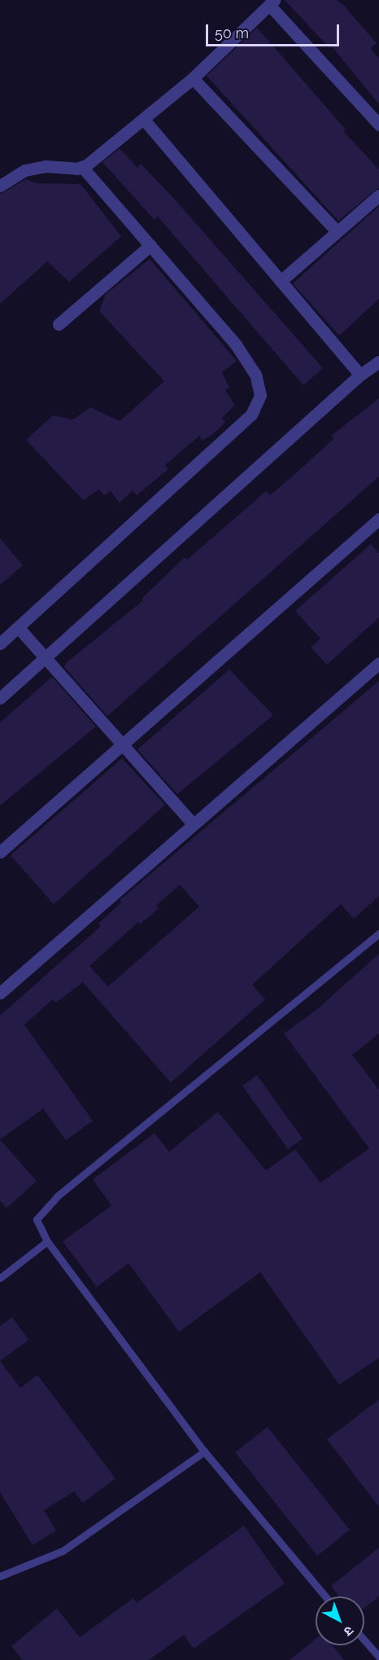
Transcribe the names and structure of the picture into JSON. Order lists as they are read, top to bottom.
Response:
{
  "scale_bar": "50 m",
  "north": "bottom right"
}
